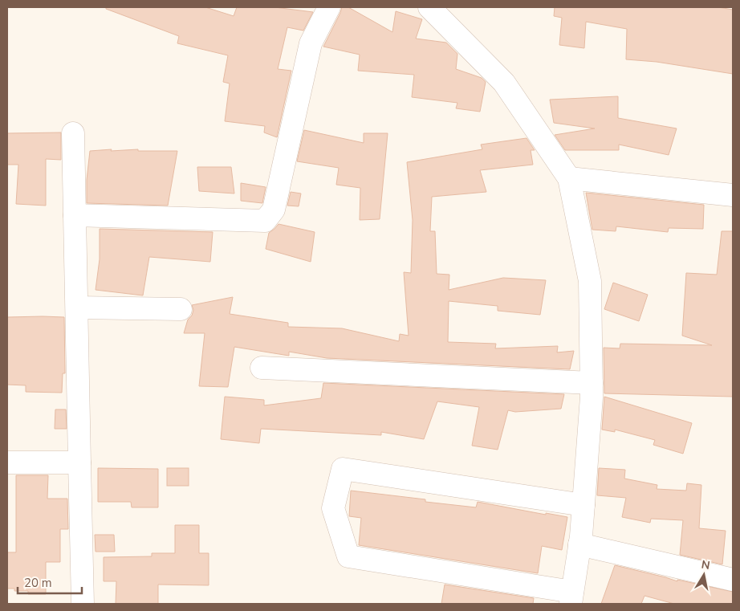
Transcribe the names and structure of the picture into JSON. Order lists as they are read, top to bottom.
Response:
{
  "scale_bar": "20 m",
  "north": "top"
}
